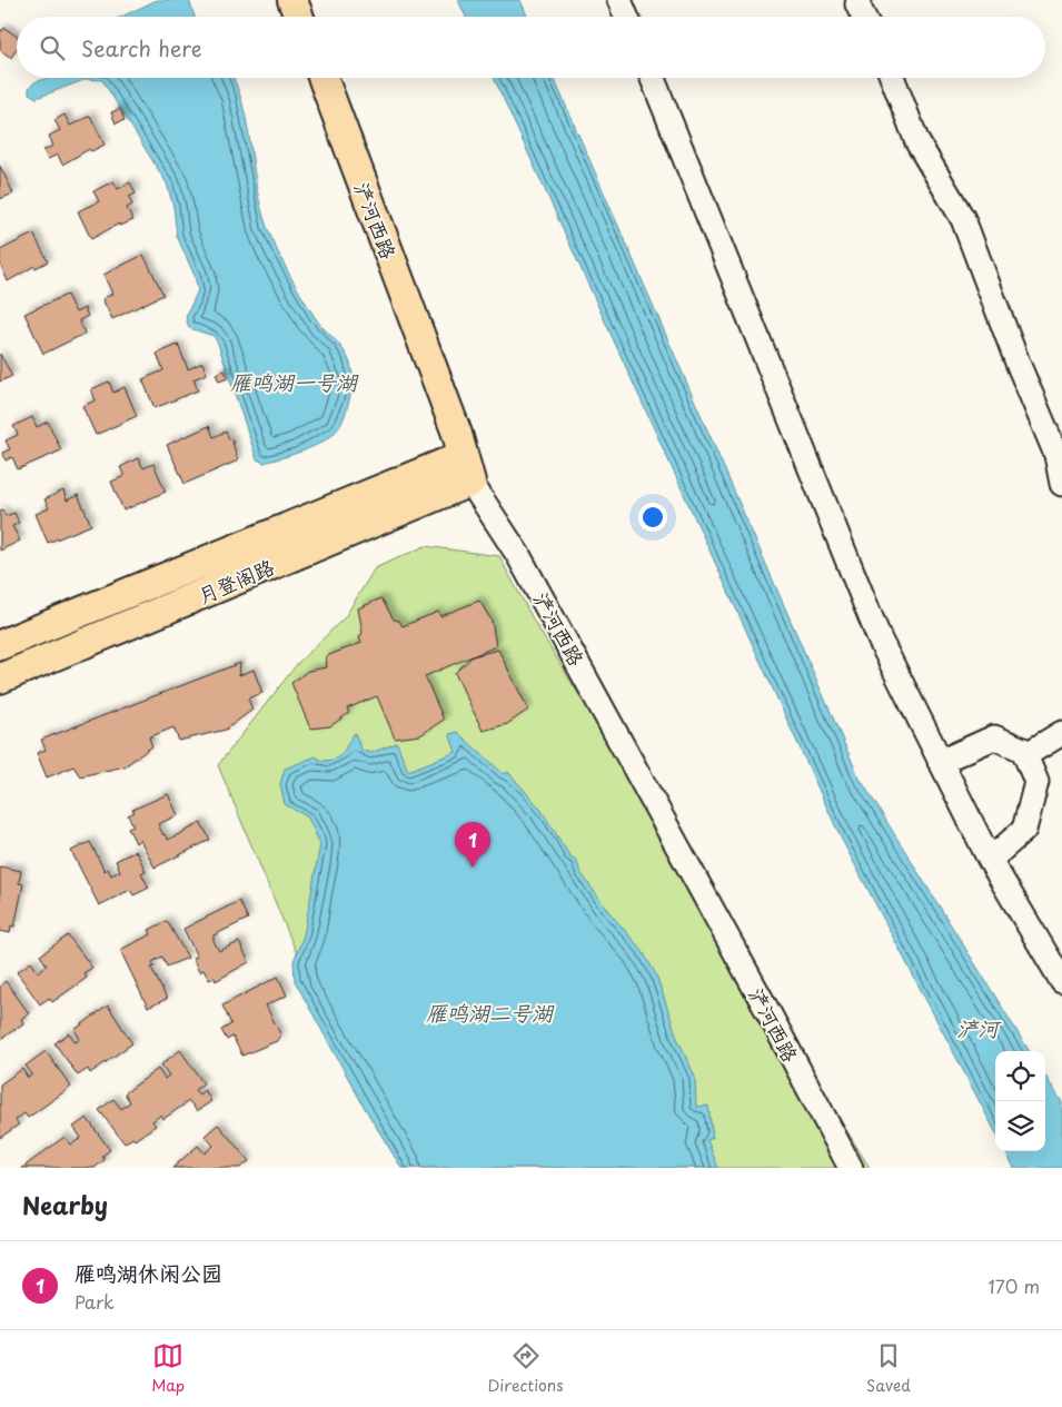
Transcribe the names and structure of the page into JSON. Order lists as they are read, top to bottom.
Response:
{
  "streets": {
    "main road": ["浐河西路", "月登阁路"]
  },
  "crossings": [
    ["浐河西路", "月登阁路"]
  ],
  "water": ["雁鸣湖一号湖", "雁鸣湖二号湖", "浐河"],
  "page": {
    "search": "Search here",
    "pins": "1",
    "heading": "Nearby",
    "list": [
      {
        "mark": "1",
        "name": "雁鸣湖休闲公园",
        "note": "Park",
        "value": "170 m"
      }
    ],
    "nav": ["Map", "Directions", "Saved"]
  }
}
